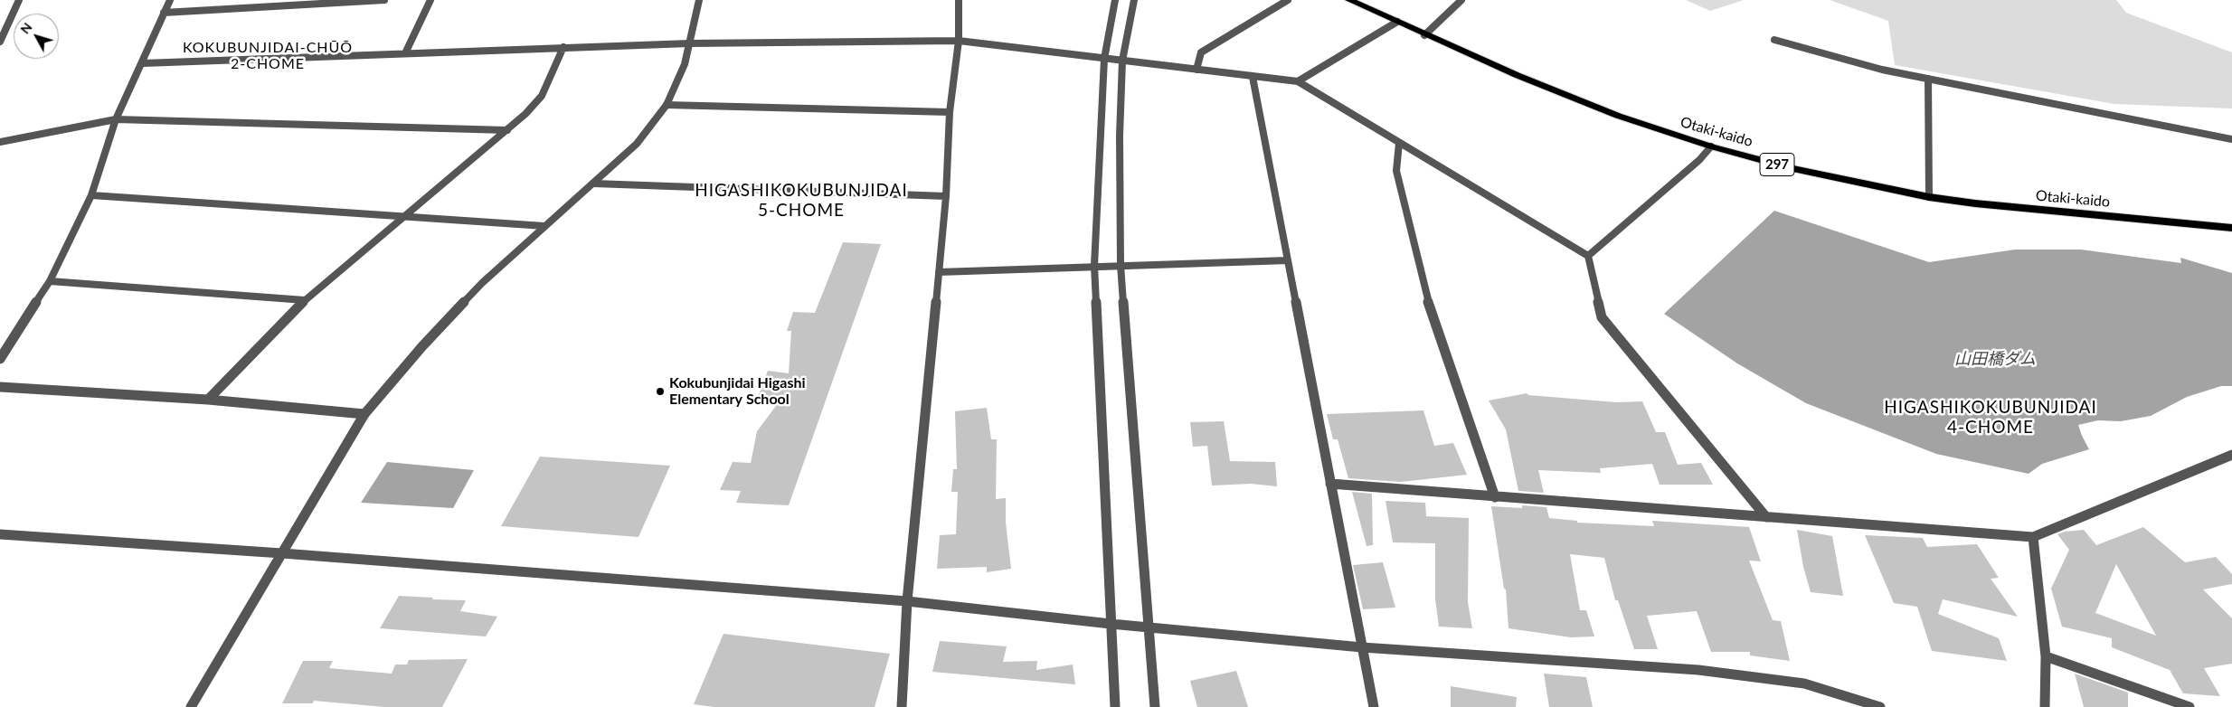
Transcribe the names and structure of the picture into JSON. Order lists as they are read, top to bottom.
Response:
{
  "streets": {
    "highway": ["Otaki-kaido", "297"]
  },
  "districts": ["KOKUBUNJIDAI-CHŪŌ 2-CHOME", "HIGASHIKOKUBUNJIDAI 5-CHOME", "HIGASHIKOKUBUNJIDAI 4-CHOME"],
  "water": ["山田橋ダム"],
  "places": ["Kokubunjidai Higashi Elementary School"],
  "north": "top left"
}
